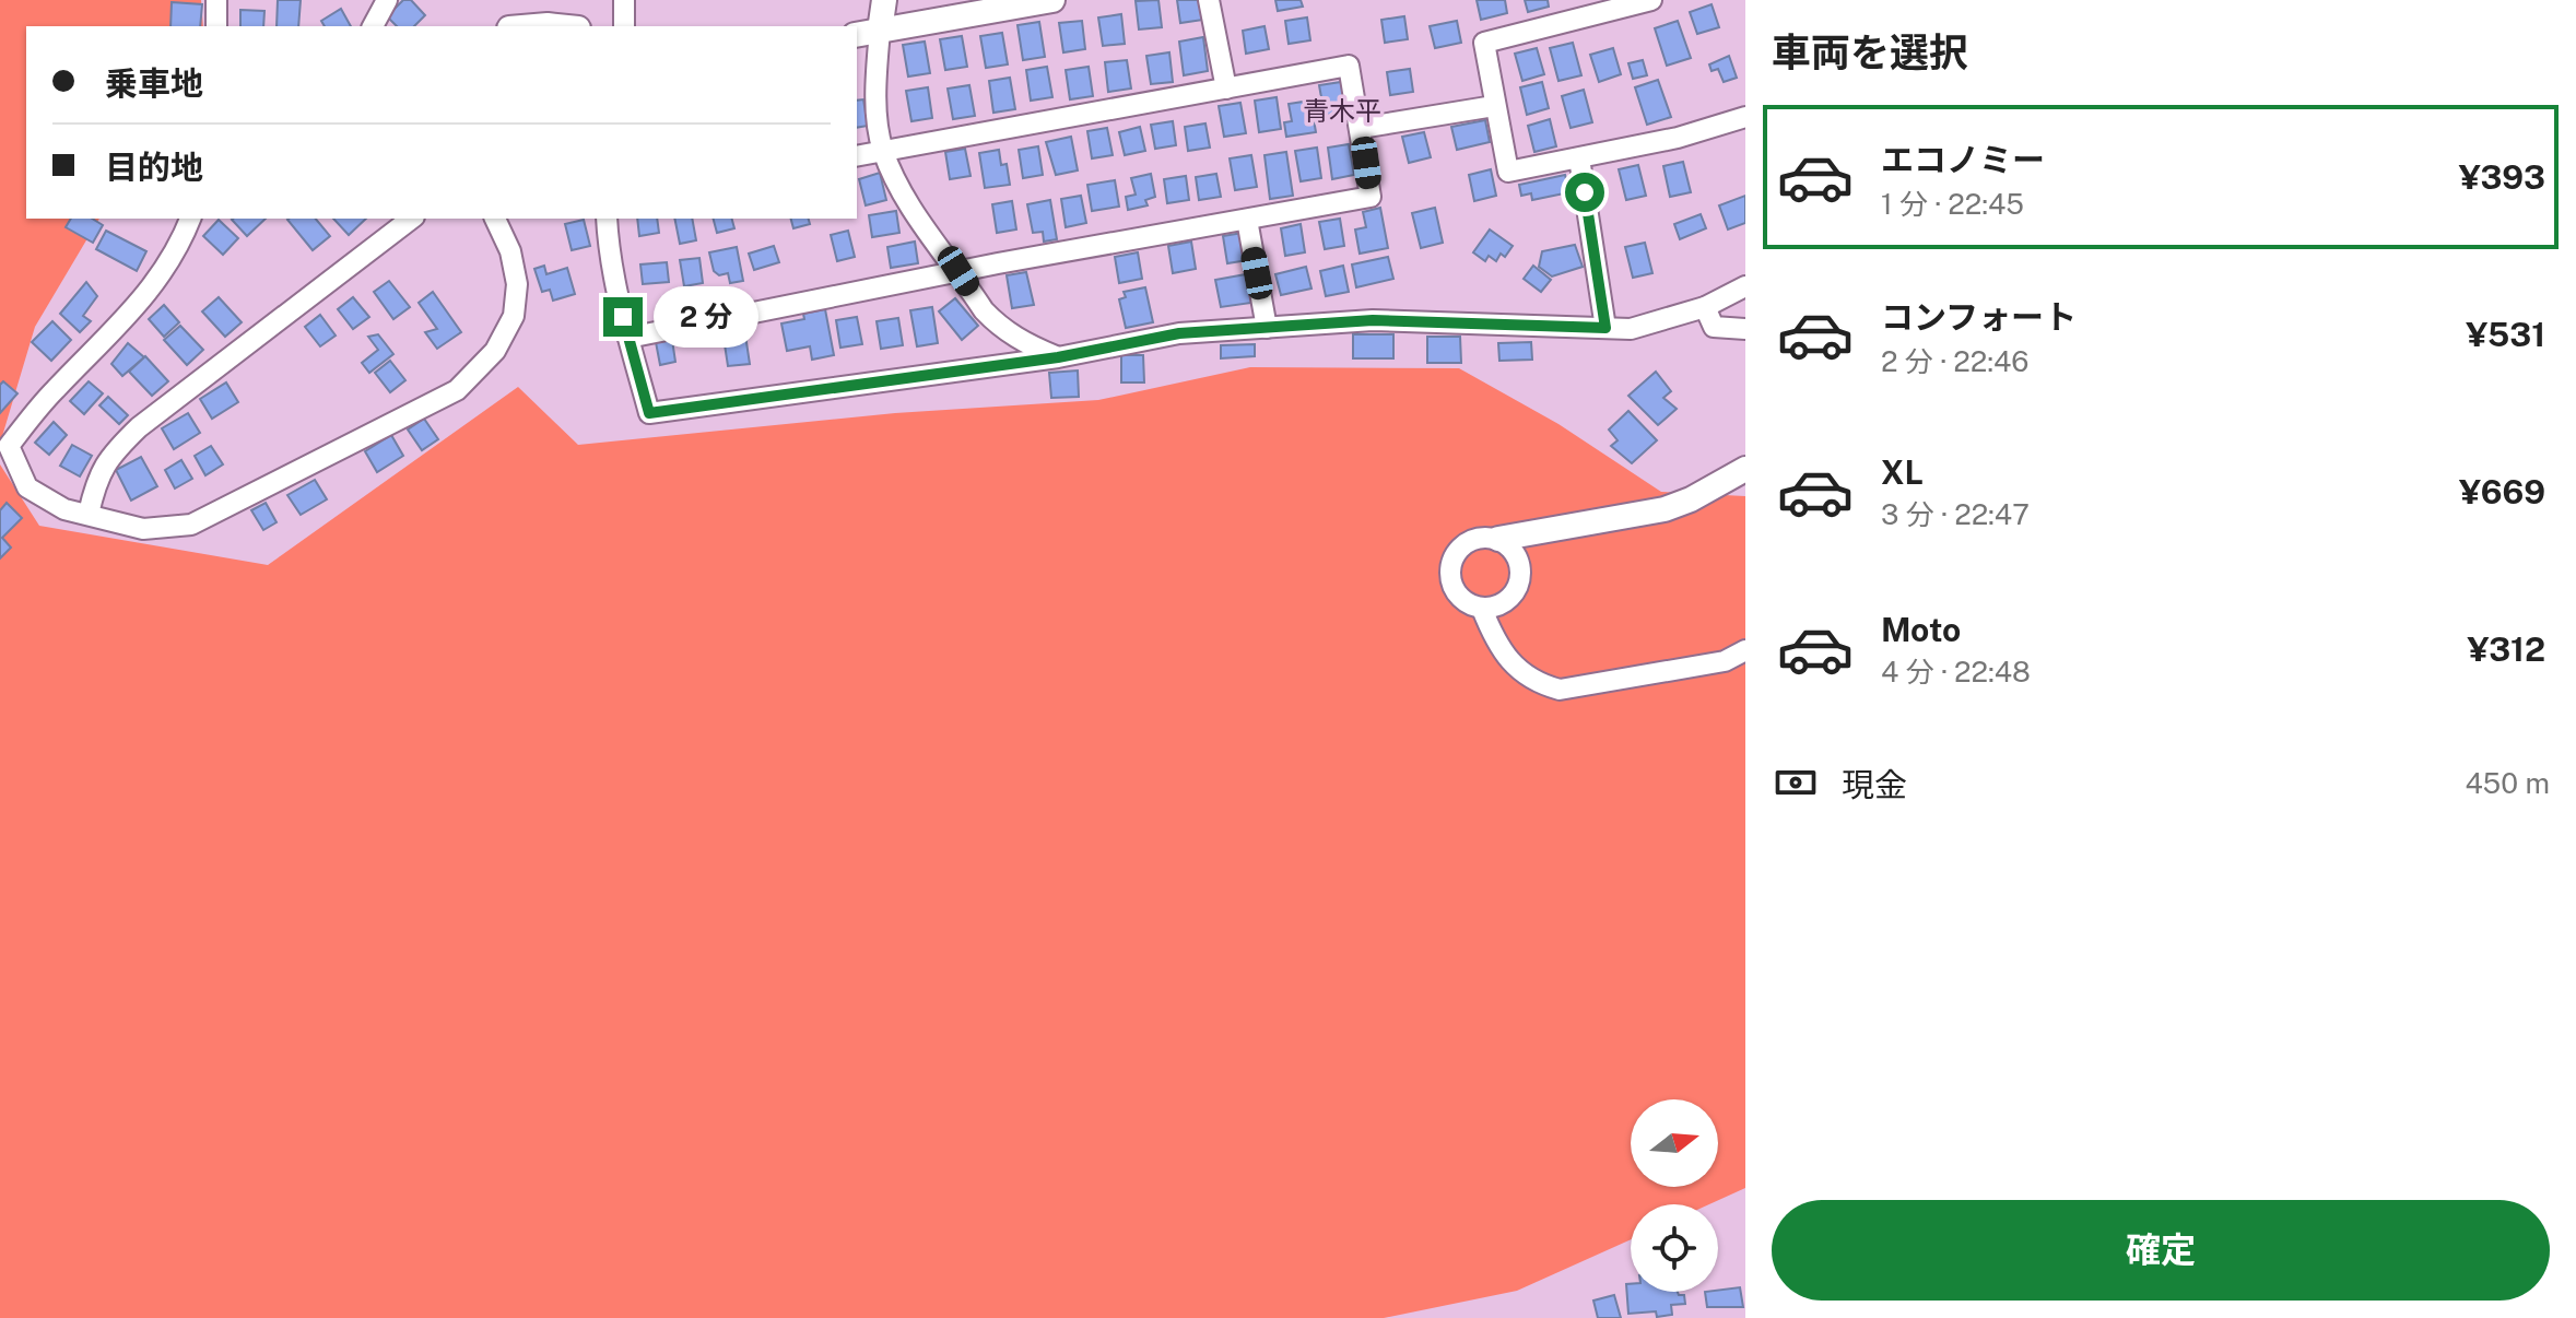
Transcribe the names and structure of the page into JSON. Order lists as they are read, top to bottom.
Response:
{
  "districts": ["青木平"],
  "north": "right",
  "page": {
    "heading": "車両を選択",
    "banner": ["乗車地", "目的地"],
    "list": [
      {
        "name": "エコノミー",
        "note": "1 分 · 22:45",
        "value": "¥393"
      },
      {
        "name": "コンフォート",
        "note": "2 分 · 22:46",
        "value": "¥531"
      },
      {
        "name": "XL",
        "note": "3 分 · 22:47",
        "value": "¥669"
      },
      {
        "name": "Moto",
        "note": "4 分 · 22:48",
        "value": "¥312"
      }
    ],
    "bubble": "2 分",
    "pay": ["現金", "450 m"],
    "buttons": "確定"
  }
}
